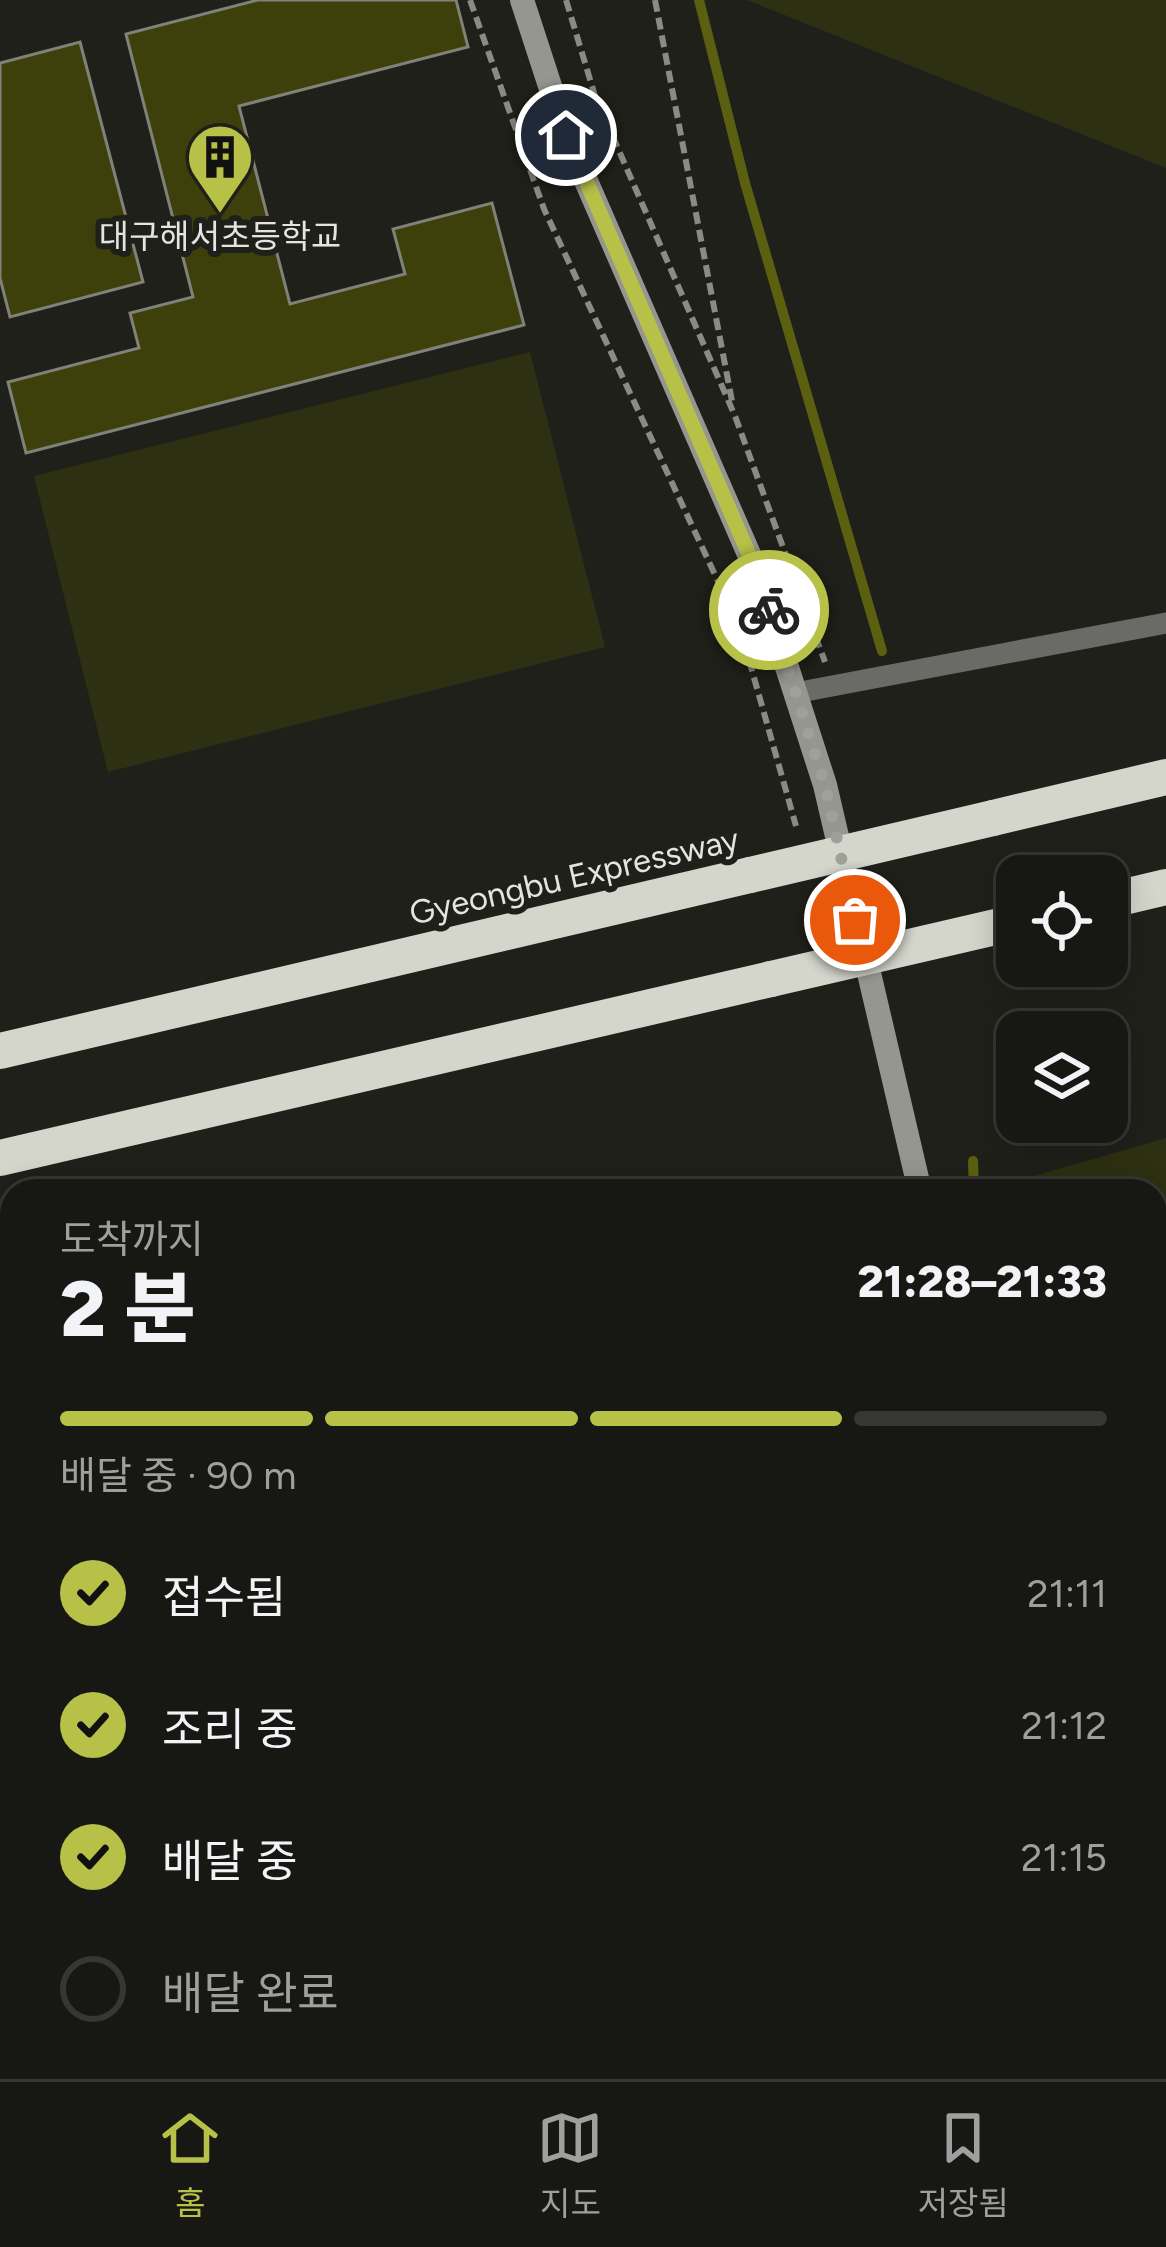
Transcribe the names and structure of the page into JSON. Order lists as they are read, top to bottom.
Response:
{
  "streets": {
    "highway": ["Gyeongbu Expressway"]
  },
  "places": {
    "building": ["대구해서초등학교"]
  },
  "page": {
    "heading": ["2 분", "도착까지", "21:28–21:33"],
    "bar": "배달 중 · 90 m",
    "list": [
      ["접수됨", "21:11"],
      ["조리 중", "21:12"],
      ["배달 중", "21:15"],
      "배달 완료"
    ],
    "tabs": ["홈", "지도", "저장됨"]
  }
}
